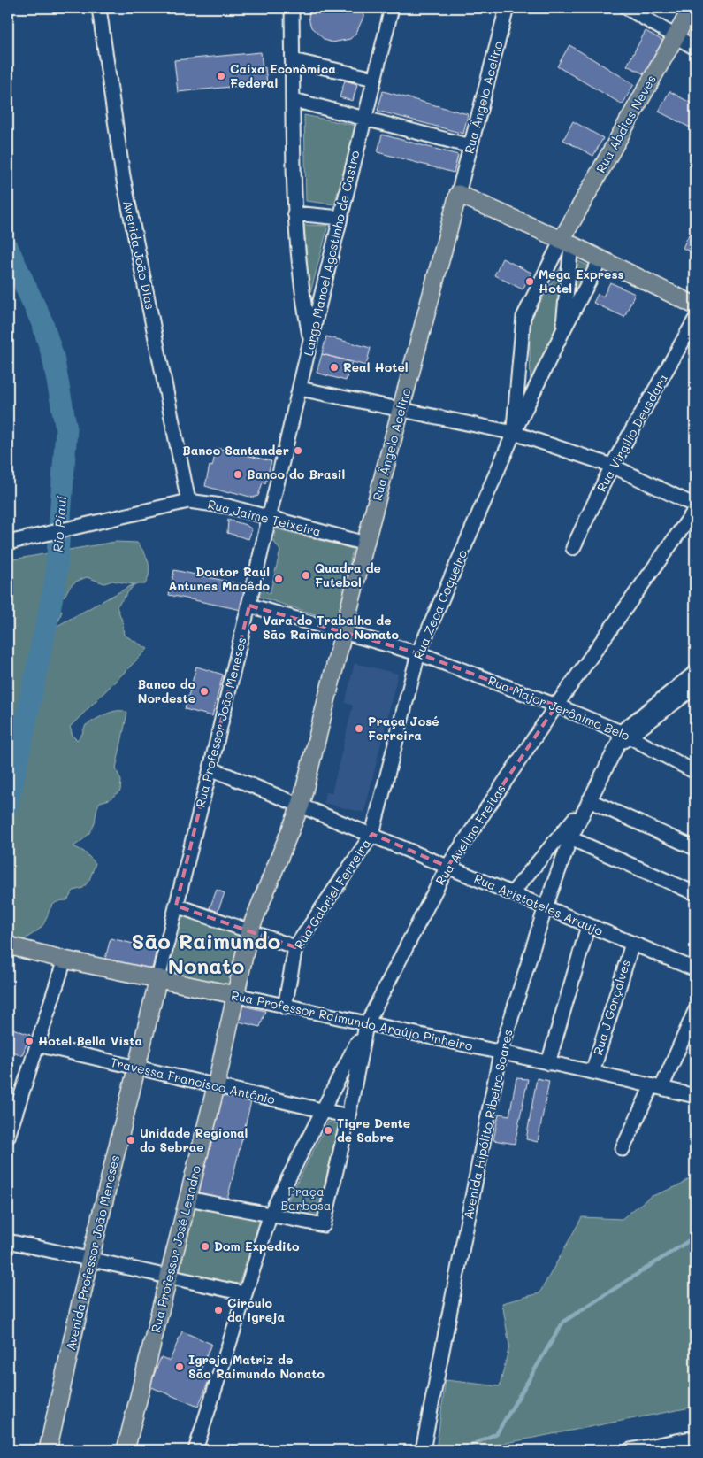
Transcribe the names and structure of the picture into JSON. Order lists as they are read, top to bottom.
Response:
{
  "streets": {
    "main road": [
      "Rua Ângelo Acelino",
      "Rua Abdias Neves",
      "Rua Professor Raimundo Araújo Pinheiro",
      "Rua Professor José Leandro",
      "Avenida Professor João Meneses"
    ],
    "street": [
      "Largo Manoel Agostinho de Castro",
      "Avenida João Dias",
      "Rua Virgílio Deusdara",
      "Rua Jaime Teixeira",
      "Rua Zeca Coqueiro",
      "Rua Major Jerônimo Belo",
      "Rua Professor João Meneses",
      "Rua Avelino Freitas",
      "Rua Gabriel Ferreira",
      "Rua Aristoteles Araujo",
      "Rua J Gonçalves",
      "Travessa Francisco Antônio",
      "Avenida Hipólito Ribeiro Soares"
    ]
  },
  "crossings": [
    ["Rua Ângelo Acelino", "Rua Jaime Teixeira"],
    ["Rua Ângelo Acelino", "Rua Aristoteles Araujo"],
    ["Rua Ângelo Acelino", "Rua Professor José Leandro"],
    ["Largo Manoel Agostinho de Castro", "Rua Professor João Meneses"],
    ["Avenida João Dias", "Rua Jaime Teixeira"],
    ["Rua Jaime Teixeira", "Rua Professor João Meneses"],
    ["Rua Zeca Coqueiro", "Rua Major Jerônimo Belo"],
    ["Rua Zeca Coqueiro", "Rua Gabriel Ferreira"],
    ["Rua Zeca Coqueiro", "Rua Aristoteles Araujo"],
    ["Rua Major Jerônimo Belo", "Rua Avelino Freitas"],
    ["Rua Major Jerônimo Belo", "Avenida Hipólito Ribeiro Soares"],
    ["Rua Professor João Meneses", "Rua Aristoteles Araujo"],
    ["Rua Professor João Meneses", "Rua Professor Raimundo Araújo Pinheiro"],
    ["Rua Professor João Meneses", "Avenida Professor João Meneses"],
    ["Rua Avelino Freitas", "Rua Aristoteles Araujo"],
    ["Rua Avelino Freitas", "Rua Professor Raimundo Araújo Pinheiro"],
    ["Rua Avelino Freitas", "Travessa Francisco Antônio"],
    ["Rua Gabriel Ferreira", "Rua Aristoteles Araujo"],
    ["Rua Gabriel Ferreira", "Rua Professor Raimundo Araújo Pinheiro"],
    ["Rua Aristoteles Araujo", "Rua J Gonçalves"],
    ["Rua Aristoteles Araujo", "Avenida Hipólito Ribeiro Soares"],
    ["Rua J Gonçalves", "Rua Professor Raimundo Araújo Pinheiro"],
    ["Rua Professor Raimundo Araújo Pinheiro", "Avenida Hipólito Ribeiro Soares"],
    ["Rua Professor Raimundo Araújo Pinheiro", "Rua Professor José Leandro"],
    ["Rua Professor Raimundo Araújo Pinheiro", "Avenida Professor João Meneses"],
    ["Travessa Francisco Antônio", "Rua Professor José Leandro"],
    ["Travessa Francisco Antônio", "Avenida Professor João Meneses"]
  ],
  "districts": ["São Raimundo Nonato"],
  "water": ["Rio Piauí"],
  "parks": ["Praça Barbosa"],
  "places": [
    "Caixa Econômica Federal",
    "Mega Express Hotel",
    "Real Hotel",
    "Banco Santander",
    "Banco do Brasil",
    "Quadra de Futebol",
    "Doutor Raul Antunes Macêdo",
    "Vara do Trabalho de São Raimundo Nonato",
    "Banco do Nordeste",
    "Praça José Ferreira",
    "Hotel Bella Vista",
    "Tigre Dente de Sabre",
    "Unidade Regional do Sebrae",
    "Dom Expedito",
    "Circulo da igreja",
    "Igreja Matriz de São Raimundo Nonato"
  ]
}
